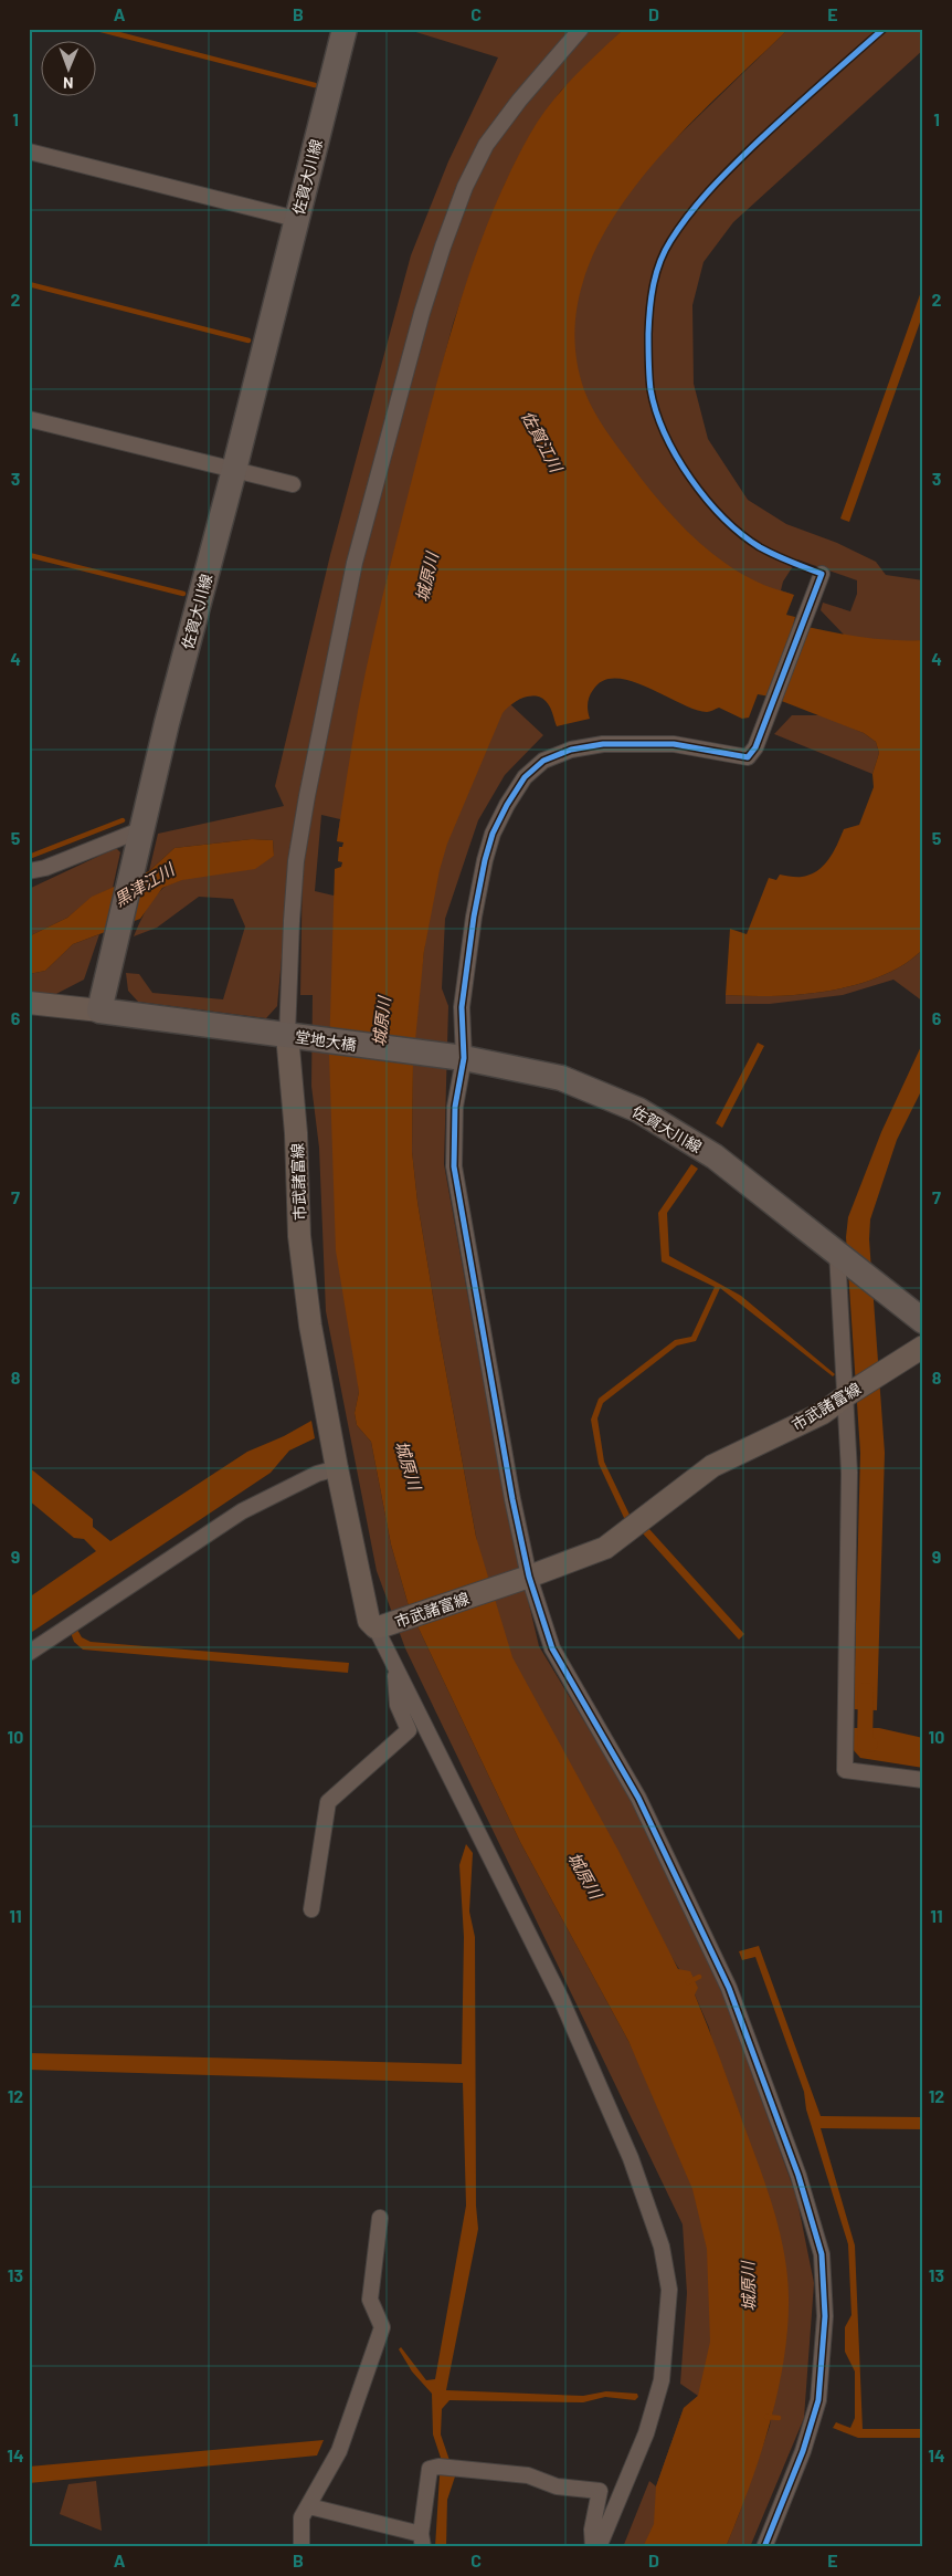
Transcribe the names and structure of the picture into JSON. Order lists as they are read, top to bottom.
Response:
{
  "streets": {
    "main road": ["佐賀大川線", "堂地大橋", "市武諸富線"]
  },
  "crossings": [
    ["佐賀大川線", "堂地大橋"],
    ["堂地大橋", "市武諸富線"]
  ],
  "water": ["佐賀江川", "城原川", "黒津江川"],
  "north": "bottom",
  "grid": {
    "columns": [
      "A",
      "B",
      "C",
      "D",
      "E"
    ],
    "rows": [
      "1",
      "2",
      "3",
      "4",
      "5",
      "6",
      "7",
      "8",
      "9",
      "10",
      "11",
      "12",
      "13",
      "14"
    ]
  }
}
